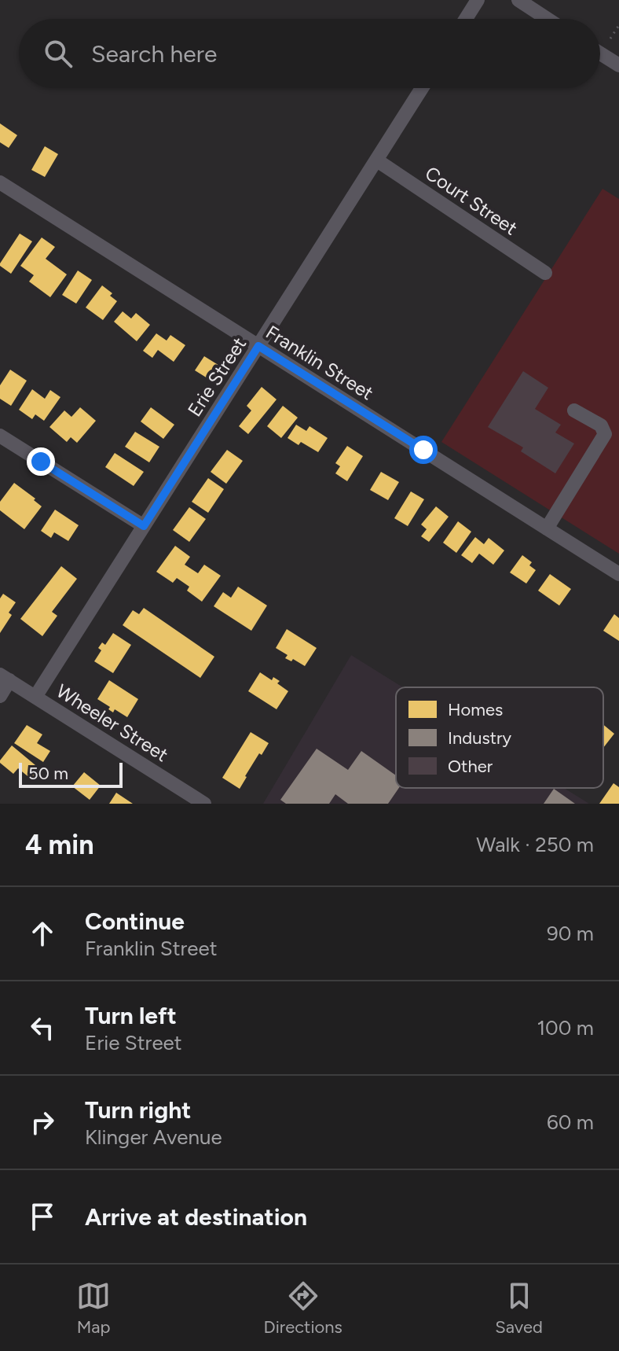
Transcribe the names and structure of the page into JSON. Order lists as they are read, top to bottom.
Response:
{
  "streets": {
    "street": [
      "Court Street",
      "Franklin Street",
      "Erie Street",
      "Wheeler Street"
    ]
  },
  "crossings": [
    ["Court Street", "Erie Street"],
    ["Franklin Street", "Erie Street"],
    ["Erie Street", "Wheeler Street"]
  ],
  "legend": ["Homes", "Industry", "Other"],
  "scale_bar": "50 m",
  "page": {
    "search": "Search here",
    "scale": "50 m",
    "heading": ["4 min", "Walk · 250 m"],
    "list": [
      ["Continue", "Franklin Street", "90 m"],
      ["Turn left", "Erie Street", "100 m"],
      ["Turn right", "Klinger Avenue", "60 m"],
      "Arrive at destination"
    ],
    "nav": ["Map", "Directions", "Saved"]
  }
}
